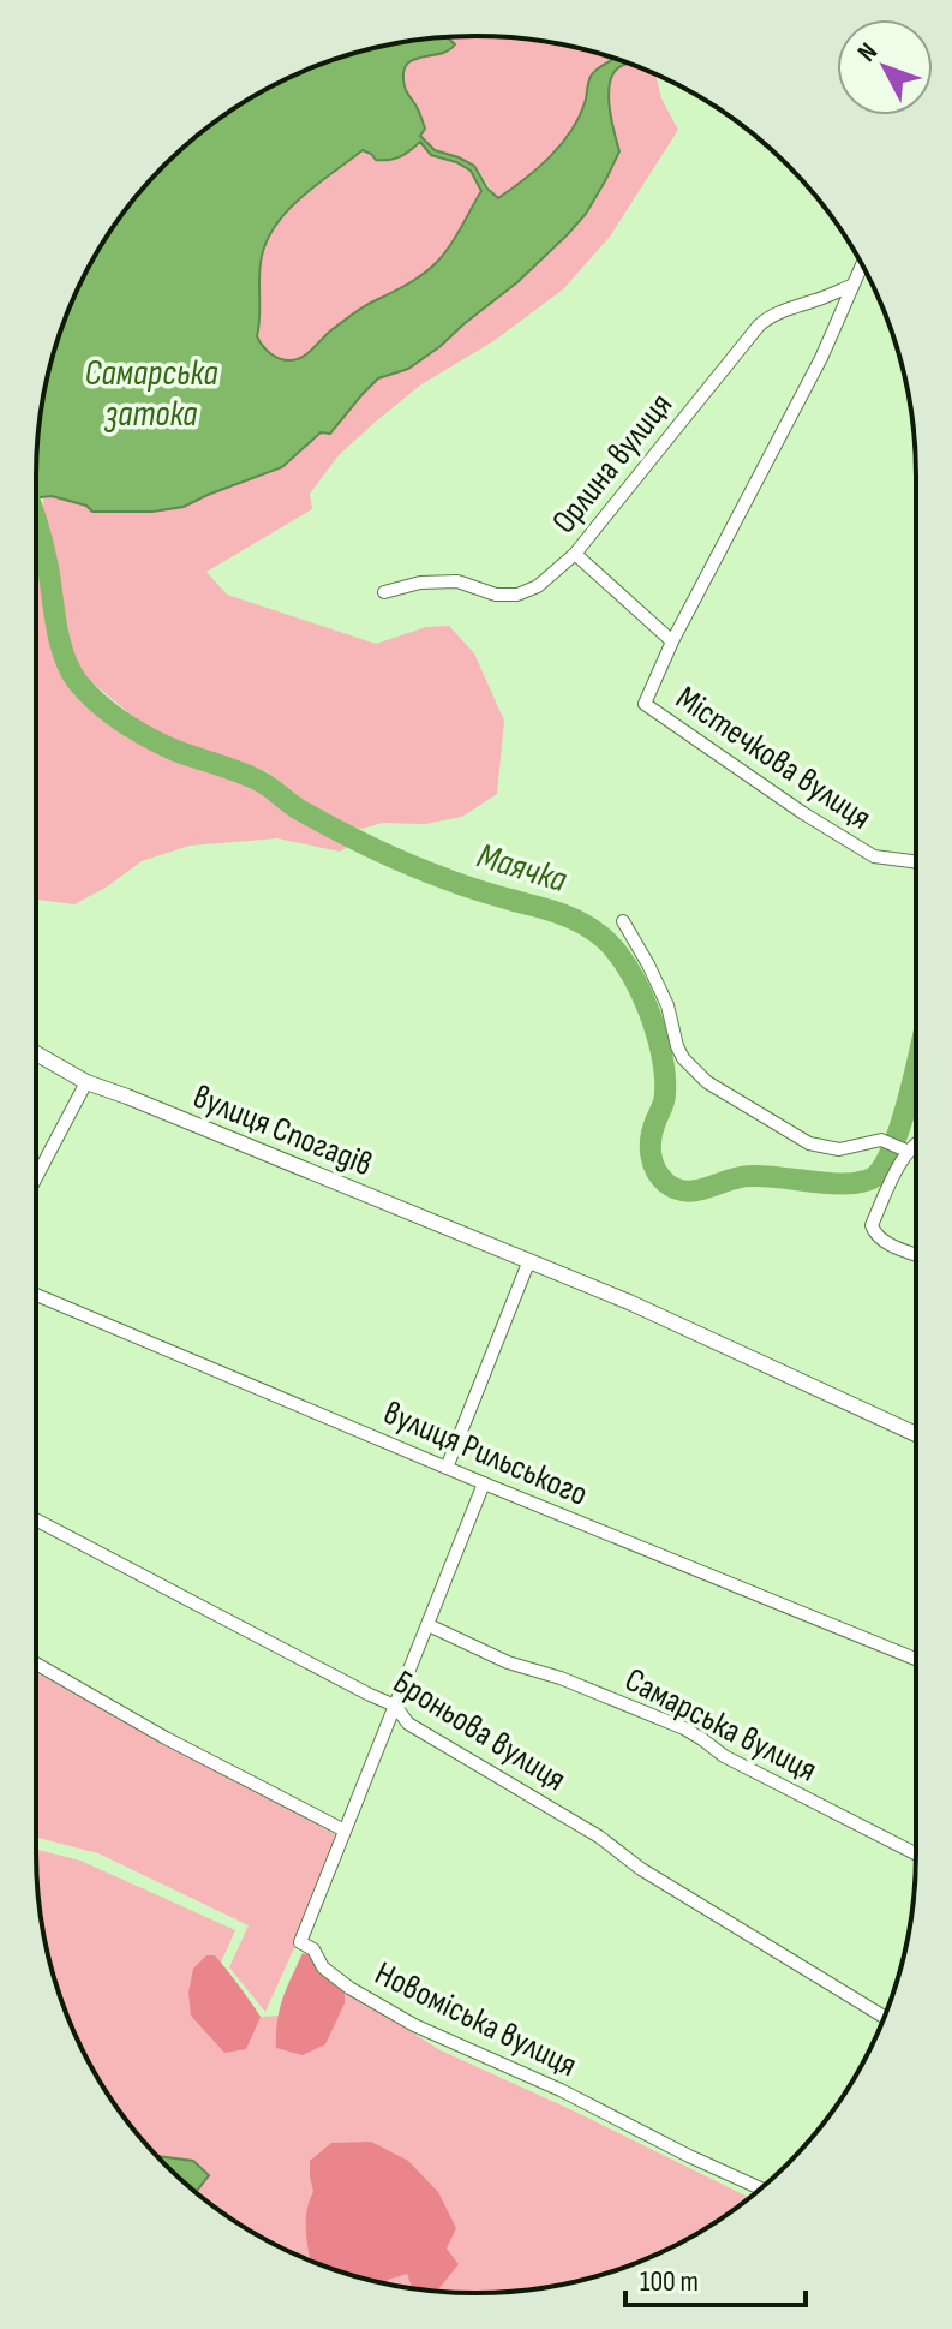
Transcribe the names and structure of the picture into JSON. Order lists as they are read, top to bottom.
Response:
{
  "streets": {
    "street": [
      "Орлина вулиця",
      "Містечкова вулиця",
      "вулиця Спогадів",
      "вулиця Рильського",
      "Самарська вулиця",
      "Броньова вулиця",
      "Новоміська вулиця"
    ]
  },
  "water": ["Самарська затока", "Маячка"],
  "scale_bar": "100 m",
  "north": "top left"
}
